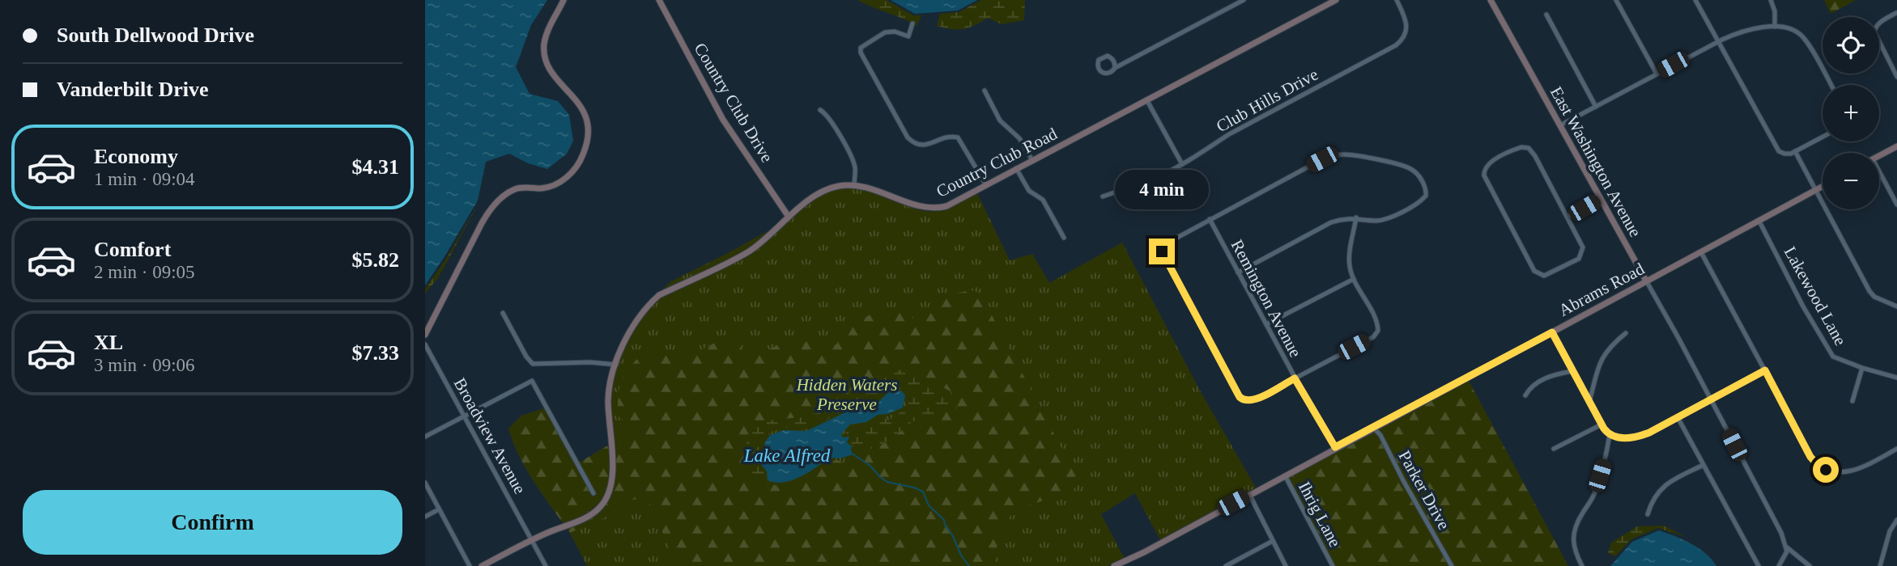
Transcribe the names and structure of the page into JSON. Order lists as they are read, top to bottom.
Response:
{
  "streets": {
    "street": [
      "Club Hills Drive",
      "Country Club Drive",
      "East Washington Avenue",
      "Country Club Road",
      "Abrams Road",
      "Lakewood Lane",
      "Remington Avenue",
      "Broadview Avenue",
      "Parker Drive",
      "Ihrig Lane"
    ]
  },
  "crossings": [
    ["Country Club Drive", "Country Club Road"],
    ["East Washington Avenue", "Abrams Road"],
    ["Country Club Road", "Broadview Avenue"],
    ["Abrams Road", "Lakewood Lane"],
    ["Abrams Road", "Remington Avenue"],
    ["Abrams Road", "Parker Drive"],
    ["Abrams Road", "Ihrig Lane"]
  ],
  "water": ["Lake Alfred"],
  "parks": ["Hidden Waters Preserve"],
  "page": {
    "banner": ["South Dellwood Drive", "Vanderbilt Drive"],
    "map_buttons": ["+", "−"],
    "list": [
      {
        "name": "Economy",
        "note": "1 min · 09:04",
        "value": "$4.31"
      },
      {
        "name": "Comfort",
        "note": "2 min · 09:05",
        "value": "$5.82"
      },
      {
        "name": "XL",
        "note": "3 min · 09:06",
        "value": "$7.33"
      }
    ],
    "bubble": "4 min",
    "buttons": "Confirm"
  }
}
